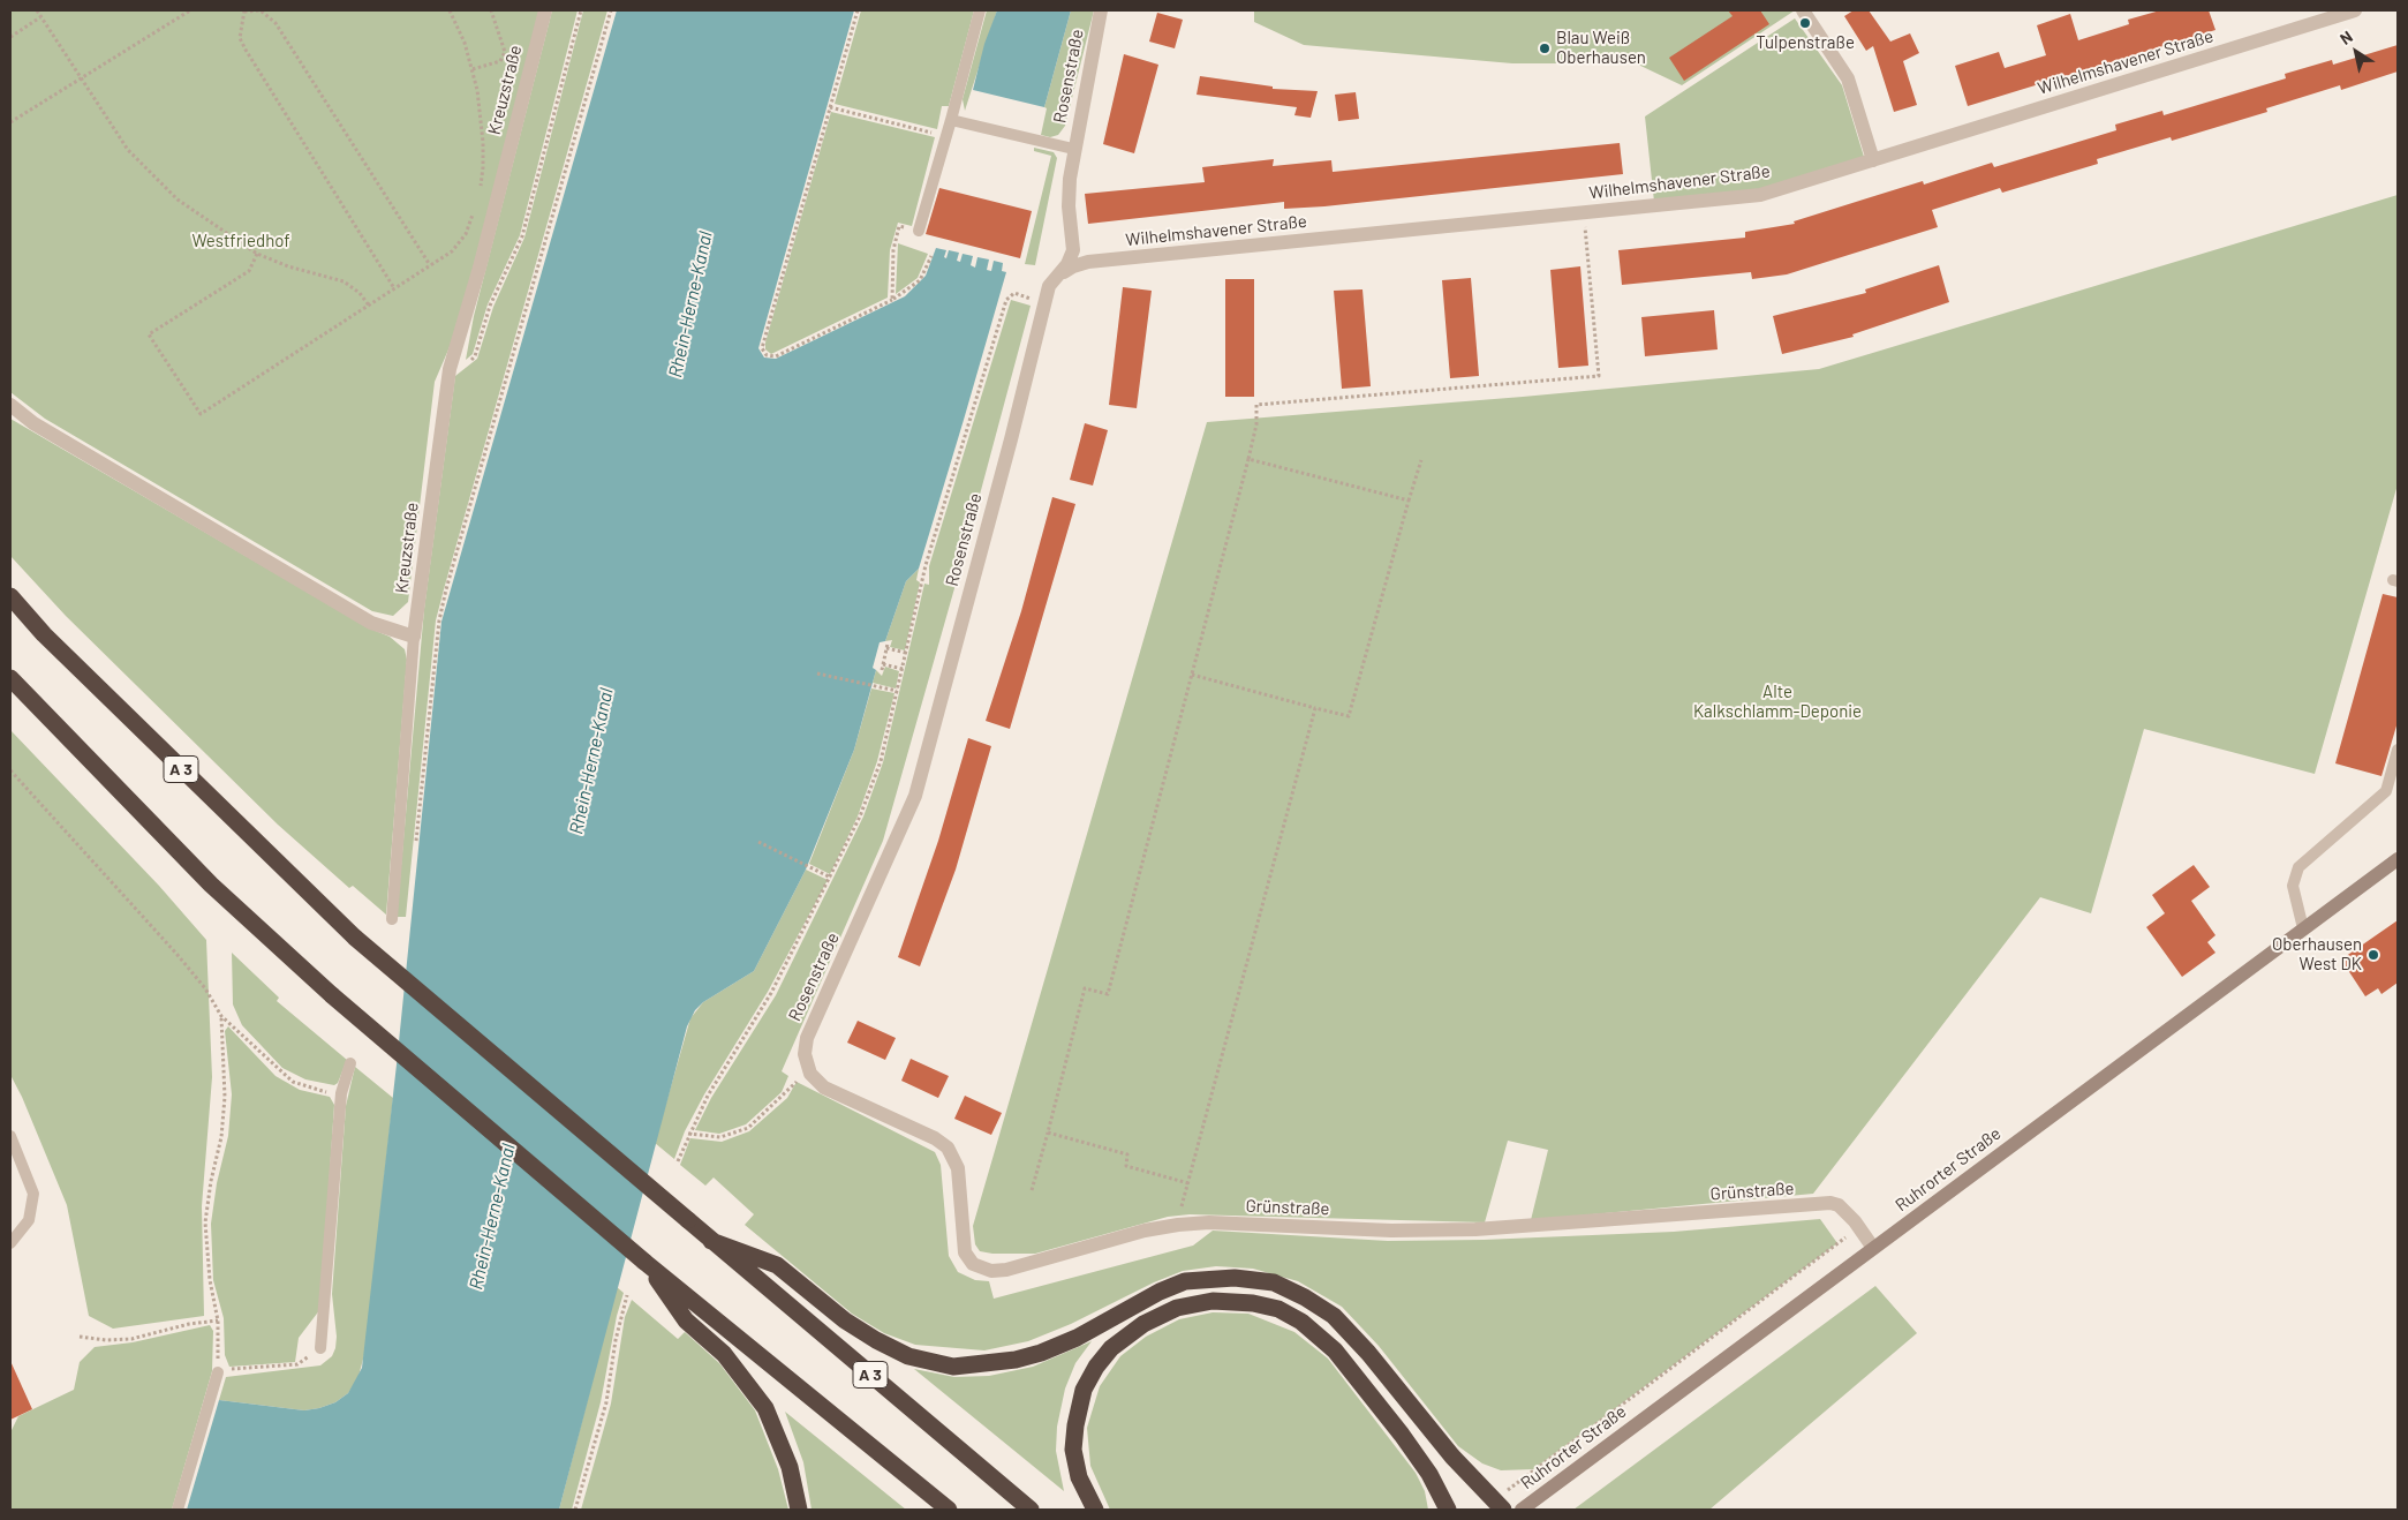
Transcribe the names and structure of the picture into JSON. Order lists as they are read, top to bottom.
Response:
{
  "streets": {
    "highway": ["A 3"],
    "main road": ["Ruhrorter Straße"],
    "street": [
      "Wilhelmshavener Straße",
      "Rosenstraße",
      "Kreuzstraße",
      "Grünstraße"
    ]
  },
  "crossings": [
    ["Wilhelmshavener Straße", "Rosenstraße"],
    ["Rosenstraße", "Grünstraße"],
    ["Ruhrorter Straße", "Grünstraße"]
  ],
  "water": ["Rhein-Herne-Kanal"],
  "parks": ["Westfriedhof", "Alte Kalkschlamm-Deponie"],
  "places": ["Tulpenstraße", "Blau Weiß Oberhausen", "Oberhausen West DK"],
  "north": "top left"
}
